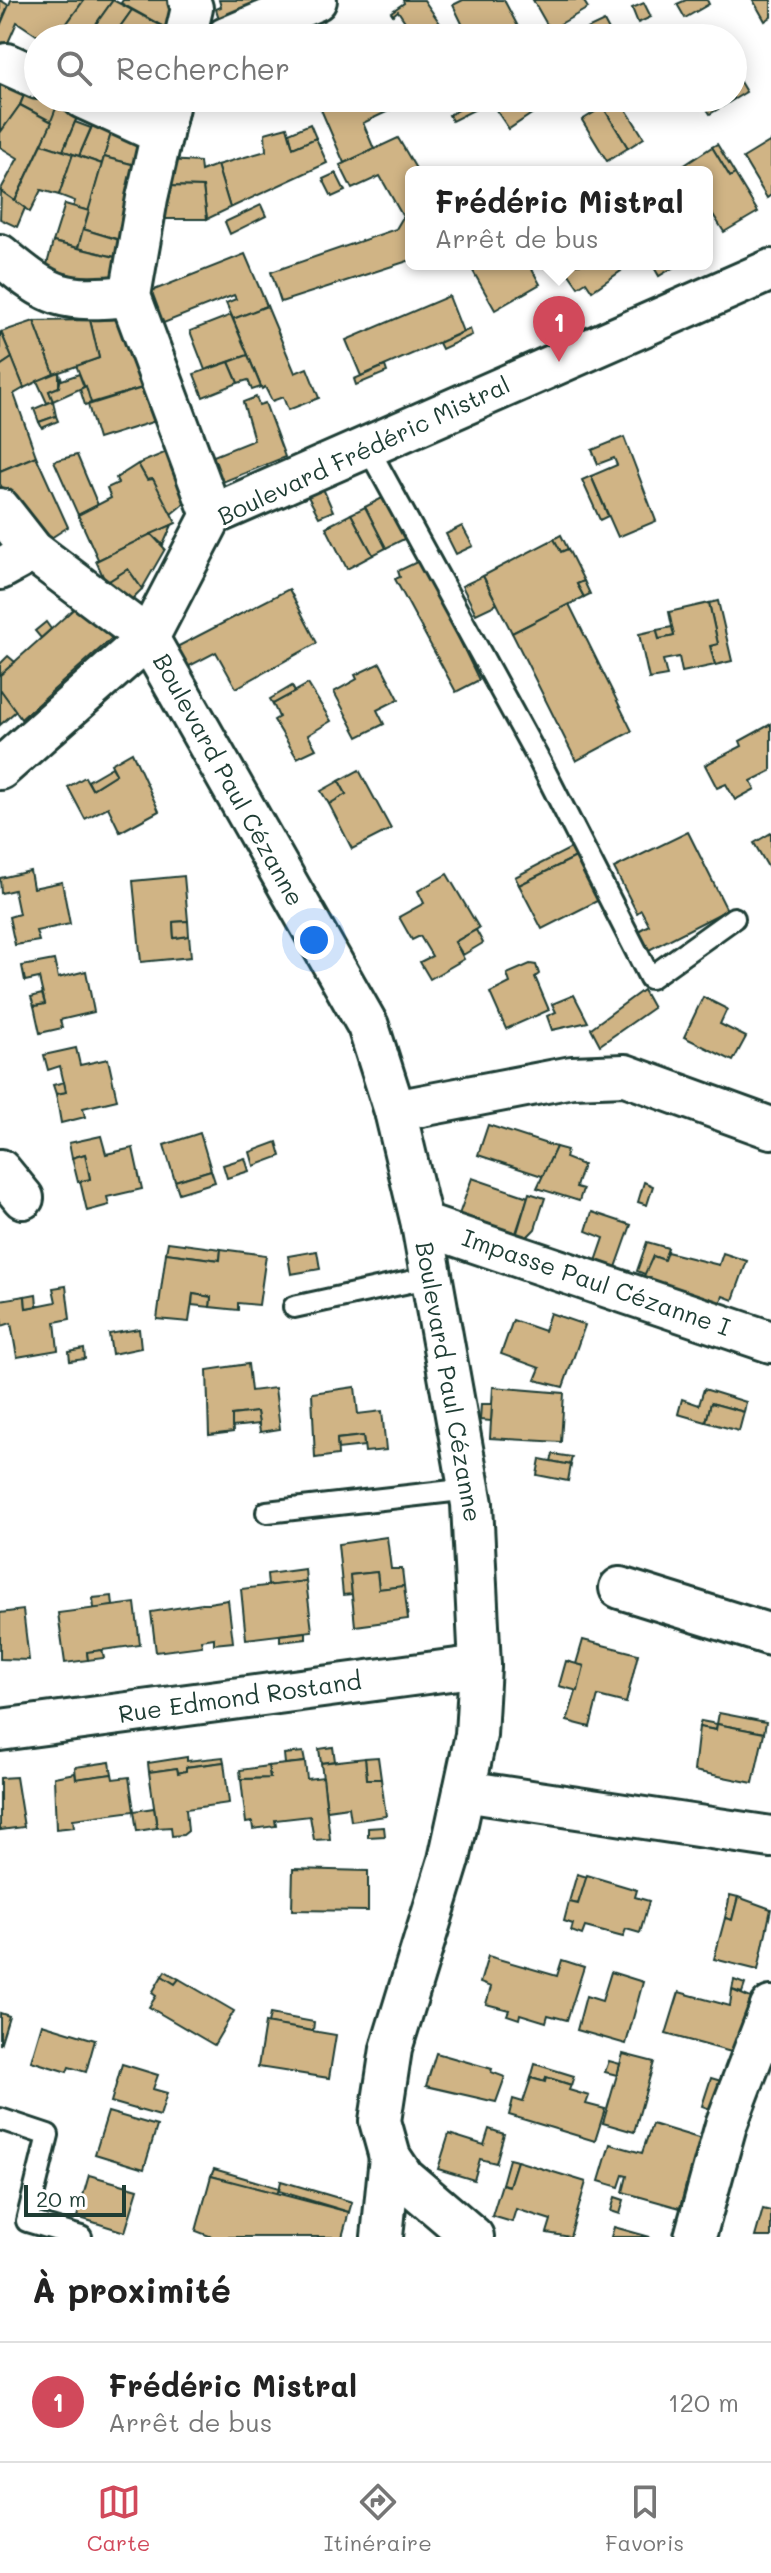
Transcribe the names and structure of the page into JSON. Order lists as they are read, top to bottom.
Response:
{
  "streets": {
    "street": [
      "Boulevard Frédéric Mistral",
      "Boulevard Paul Cézanne",
      "Impasse Paul Cézanne I",
      "Rue Edmond Rostand"
    ]
  },
  "crossings": [
    ["Boulevard Frédéric Mistral", "Boulevard Paul Cézanne"],
    ["Boulevard Paul Cézanne", "Impasse Paul Cézanne I"],
    ["Boulevard Paul Cézanne", "Rue Edmond Rostand"]
  ],
  "scale_bar": "20 m",
  "page": {
    "search": "Rechercher",
    "popup": ["Frédéric Mistral", "Arrêt de bus"],
    "pins": "1",
    "scale": "20 m",
    "heading": "À proximité",
    "list": [
      {
        "mark": "1",
        "name": "Frédéric Mistral",
        "note": "Arrêt de bus",
        "value": "120 m"
      }
    ],
    "nav": ["Carte", "Itinéraire", "Favoris"]
  }
}
